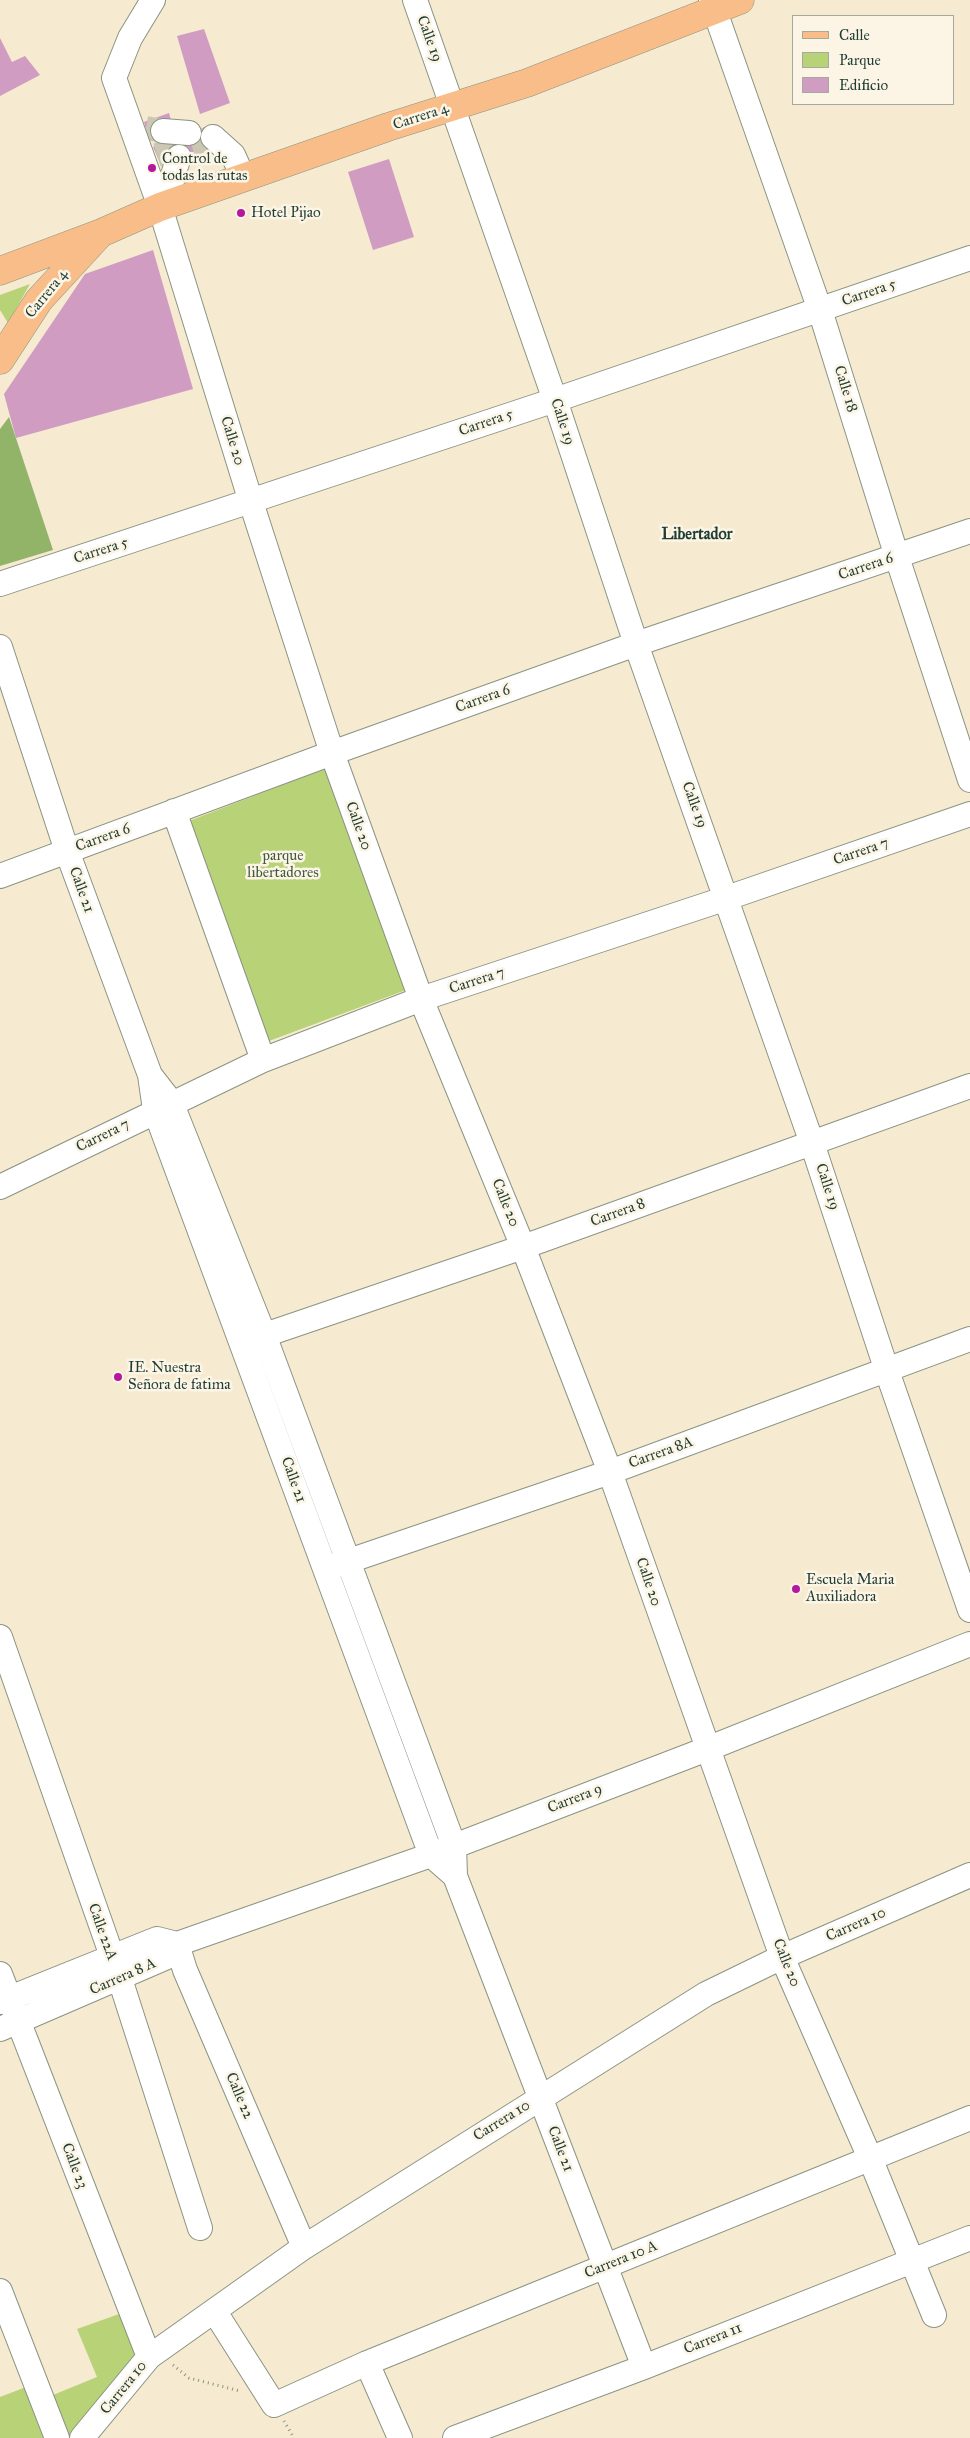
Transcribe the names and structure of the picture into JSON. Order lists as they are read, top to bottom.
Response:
{
  "streets": {
    "main road": ["Carrera 4"],
    "street": [
      "Calle 19",
      "Carrera 5",
      "Calle 18",
      "Calle 20",
      "Carrera 6",
      "Carrera 7",
      "Calle 21",
      "Carrera 8",
      "Carrera 8A",
      "Carrera 9",
      "Carrera 10",
      "Calle 22A",
      "Carrera 8 A",
      "Calle 22",
      "Calle 23",
      "Carrera 10 A",
      "Carrera 11"
    ]
  },
  "crossings": [
    ["Calle 19", "Carrera 4"],
    ["Calle 19", "Carrera 5"],
    ["Calle 19", "Carrera 6"],
    ["Calle 19", "Carrera 7"],
    ["Calle 19", "Carrera 8"],
    ["Calle 19", "Carrera 8A"],
    ["Carrera 4", "Calle 18"],
    ["Carrera 4", "Calle 20"],
    ["Carrera 5", "Calle 18"],
    ["Carrera 5", "Calle 20"],
    ["Calle 18", "Carrera 6"],
    ["Calle 20", "Carrera 6"],
    ["Calle 20", "Carrera 7"],
    ["Calle 20", "Carrera 8"],
    ["Calle 20", "Carrera 8A"],
    ["Calle 20", "Carrera 9"],
    ["Calle 20", "Carrera 10"],
    ["Calle 20", "Carrera 10 A"],
    ["Calle 20", "Carrera 11"],
    ["Carrera 6", "Calle 21"],
    ["Carrera 7", "Calle 21"],
    ["Calle 21", "Carrera 8"],
    ["Calle 21", "Carrera 8A"],
    ["Calle 21", "Carrera 9"],
    ["Calle 21", "Carrera 10"],
    ["Calle 21", "Carrera 10 A"],
    ["Calle 21", "Carrera 11"],
    ["Carrera 9", "Carrera 8 A"],
    ["Carrera 9", "Calle 22"],
    ["Carrera 10", "Calle 22"],
    ["Carrera 10", "Calle 23"],
    ["Calle 22A", "Carrera 8 A"],
    ["Carrera 8 A", "Calle 22"],
    ["Carrera 8 A", "Calle 23"]
  ],
  "districts": ["Libertador"],
  "parks": ["parque libertadores"],
  "places": [
    "Control de todas las rutas",
    "Hotel Pijao",
    "IE. Nuestra Señora de fatima",
    "Escuela Maria Auxiliadora"
  ],
  "legend": ["Calle", "Parque", "Edificio"]
}
